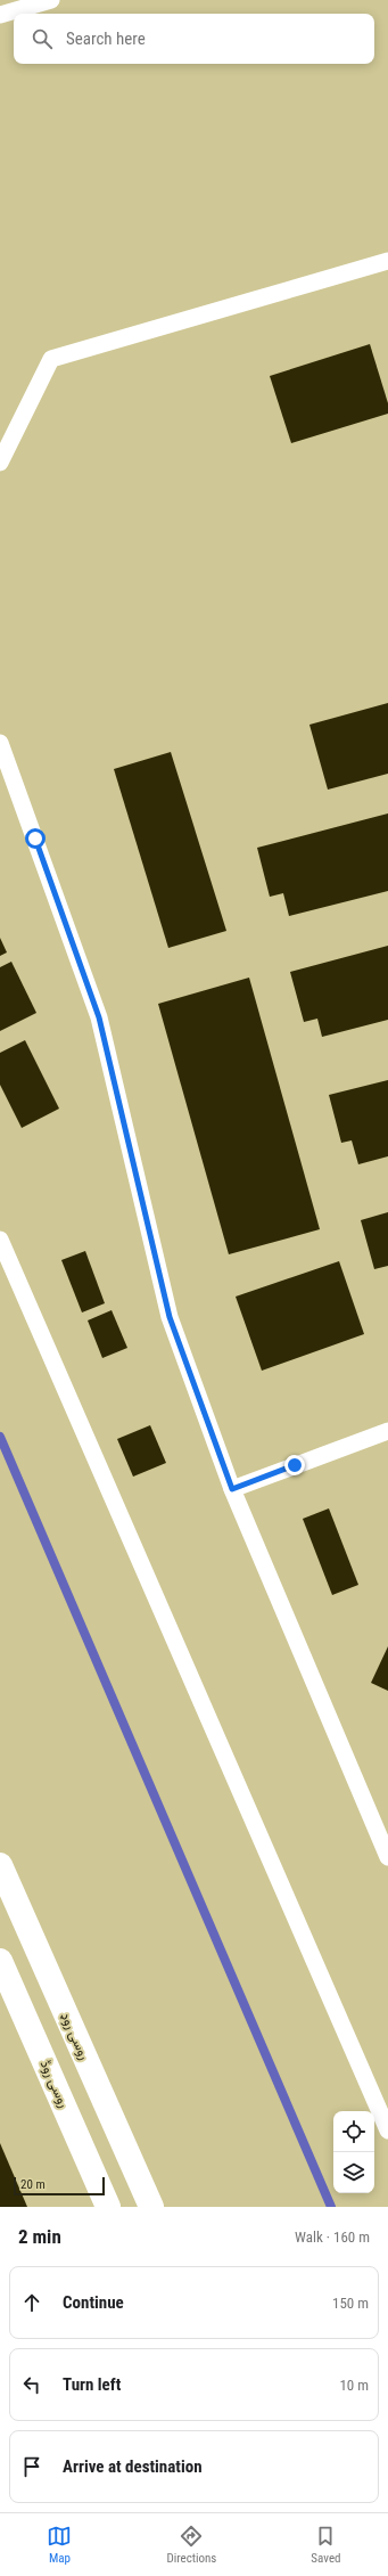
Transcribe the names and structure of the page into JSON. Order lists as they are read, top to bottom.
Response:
{
  "streets": {
    "main road": ["روسی روډ", "روسی روڈ"]
  },
  "scale_bar": "20 m",
  "page": {
    "search": "Search here",
    "scale": "20 m",
    "heading": ["2 min", "Walk · 160 m"],
    "list": [
      ["Continue", "150 m"],
      ["Turn left", "10 m"],
      "Arrive at destination"
    ],
    "nav": ["Map", "Directions", "Saved"]
  }
}
